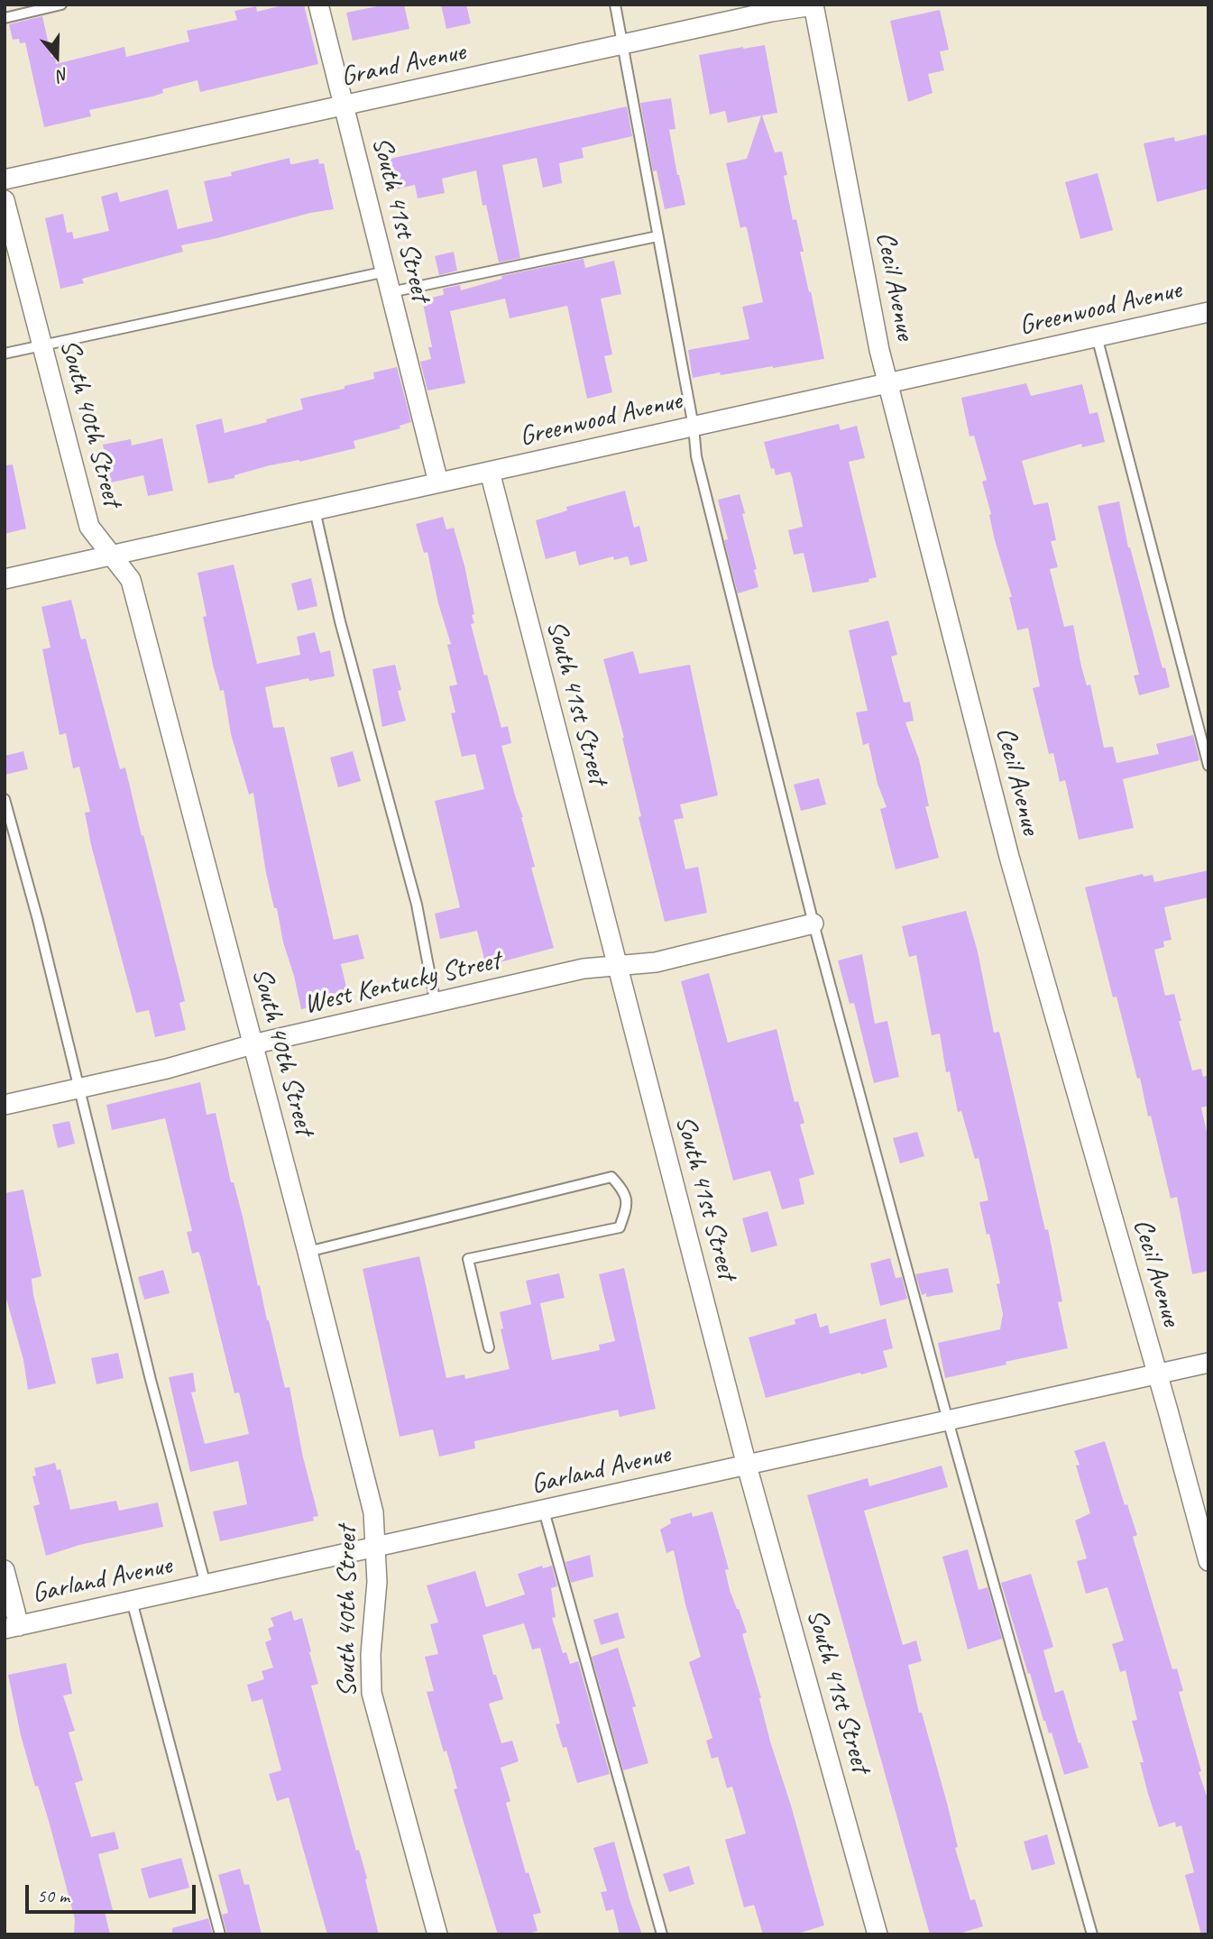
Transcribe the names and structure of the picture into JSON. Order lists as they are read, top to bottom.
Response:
{
  "streets": {
    "street": [
      "Grand Avenue",
      "South 41st Street",
      "Cecil Avenue",
      "Greenwood Avenue",
      "South 40th Street",
      "West Kentucky Street",
      "Garland Avenue"
    ]
  },
  "crossings": [
    ["Grand Avenue", "South 41st Street"],
    ["Grand Avenue", "Cecil Avenue"],
    ["South 41st Street", "Greenwood Avenue"],
    ["South 41st Street", "West Kentucky Street"],
    ["South 41st Street", "Garland Avenue"],
    ["Cecil Avenue", "Greenwood Avenue"],
    ["Cecil Avenue", "Garland Avenue"],
    ["Greenwood Avenue", "South 40th Street"],
    ["South 40th Street", "West Kentucky Street"],
    ["South 40th Street", "Garland Avenue"]
  ],
  "scale_bar": "50 m",
  "north": "bottom"
}
